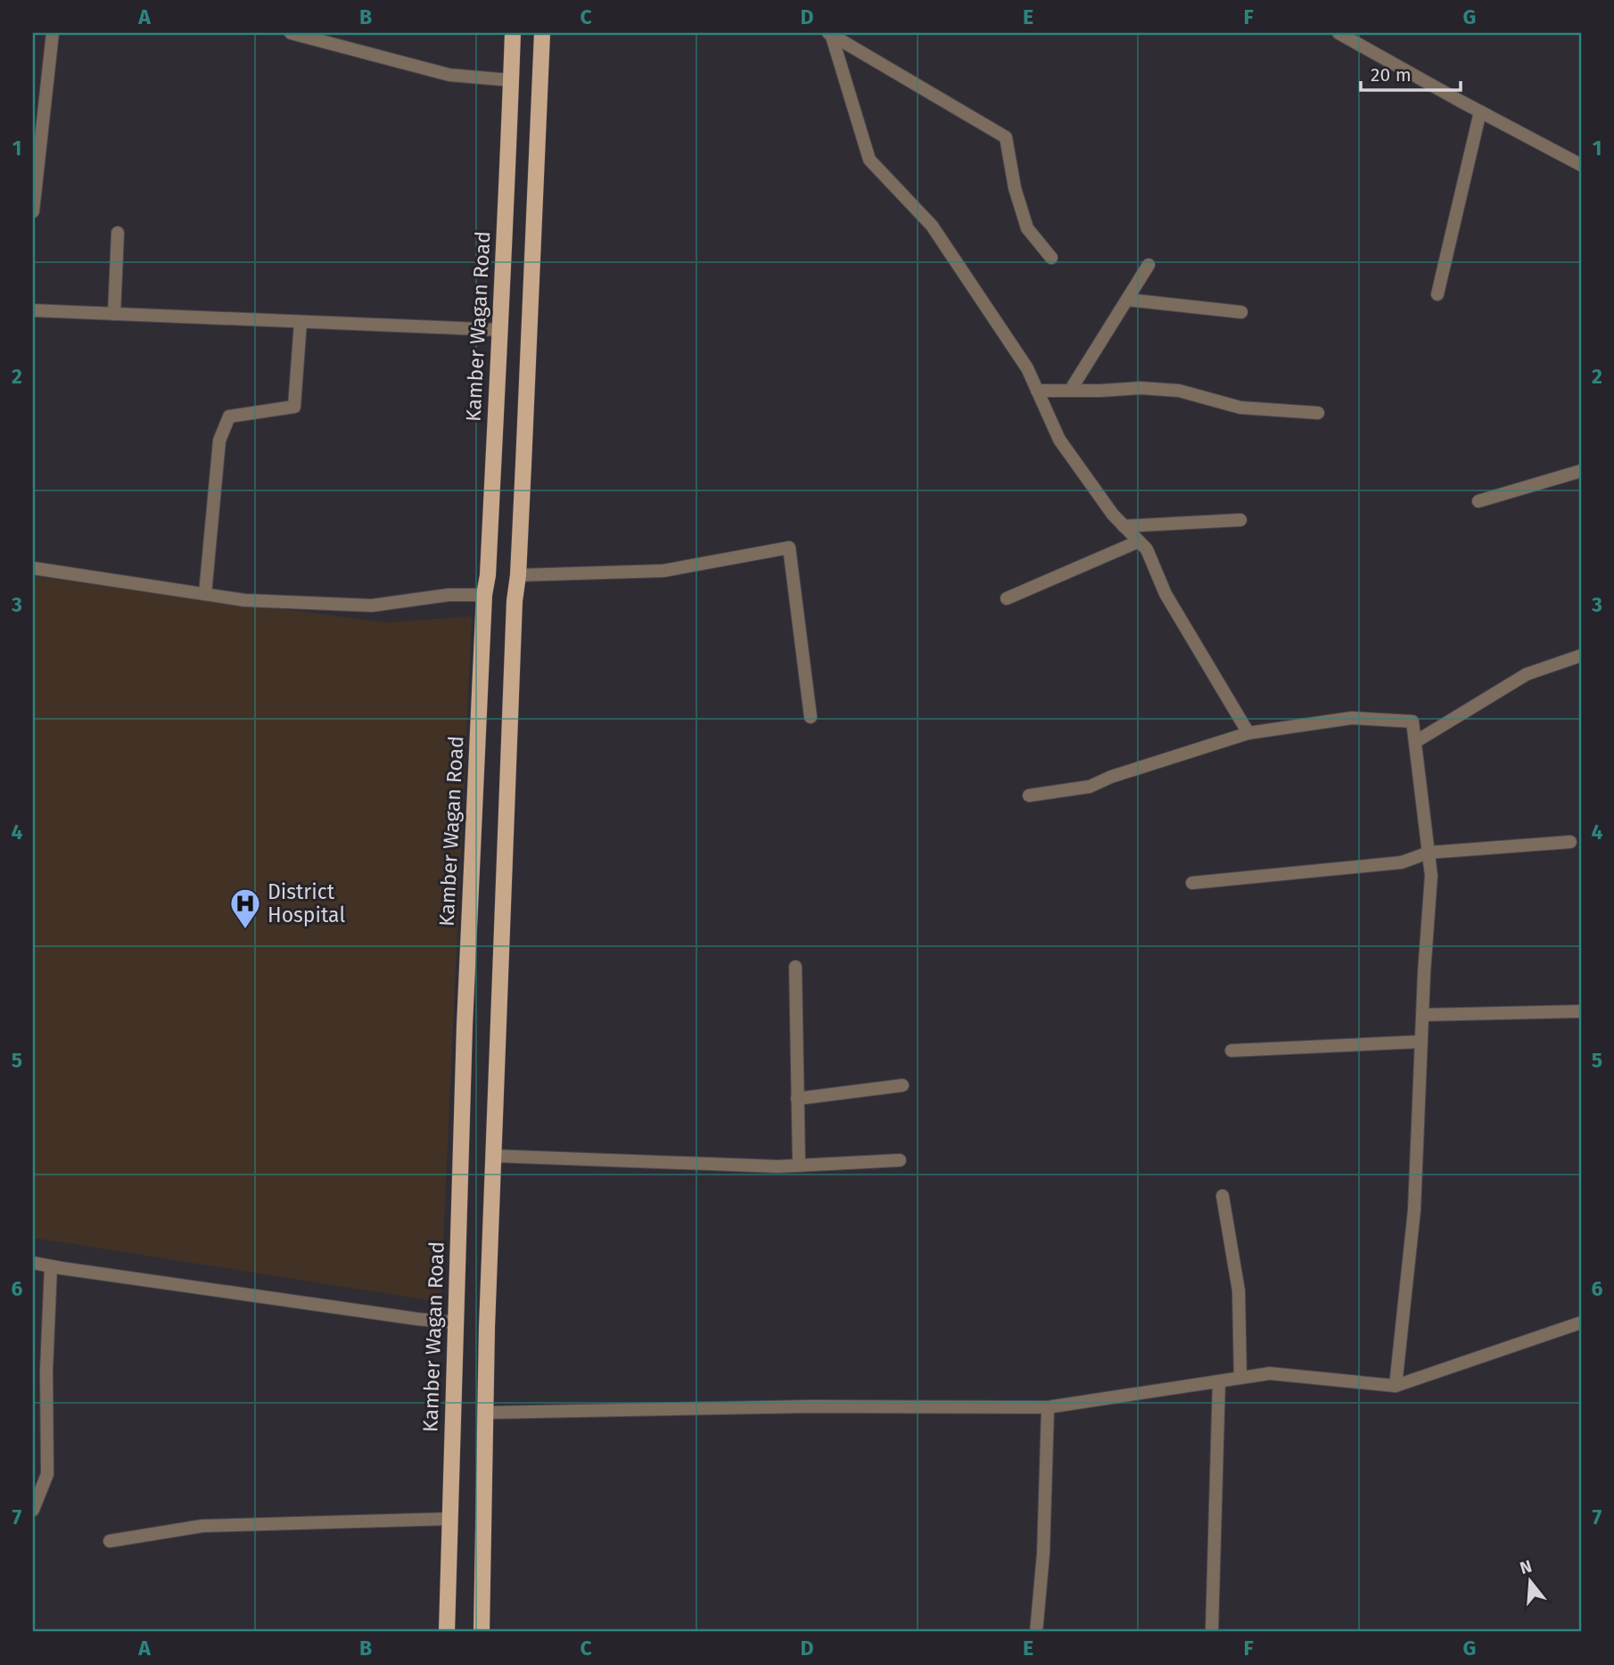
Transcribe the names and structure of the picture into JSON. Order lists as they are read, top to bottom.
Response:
{
  "streets": {
    "main road": ["Kamber Wagan Road"]
  },
  "places": {
    "hospital": ["District Hospital"]
  },
  "scale_bar": "20 m",
  "north": "top",
  "grid": {
    "columns": [
      "A",
      "B",
      "C",
      "D",
      "E",
      "F",
      "G"
    ],
    "rows": [
      "1",
      "2",
      "3",
      "4",
      "5",
      "6",
      "7"
    ]
  }
}
